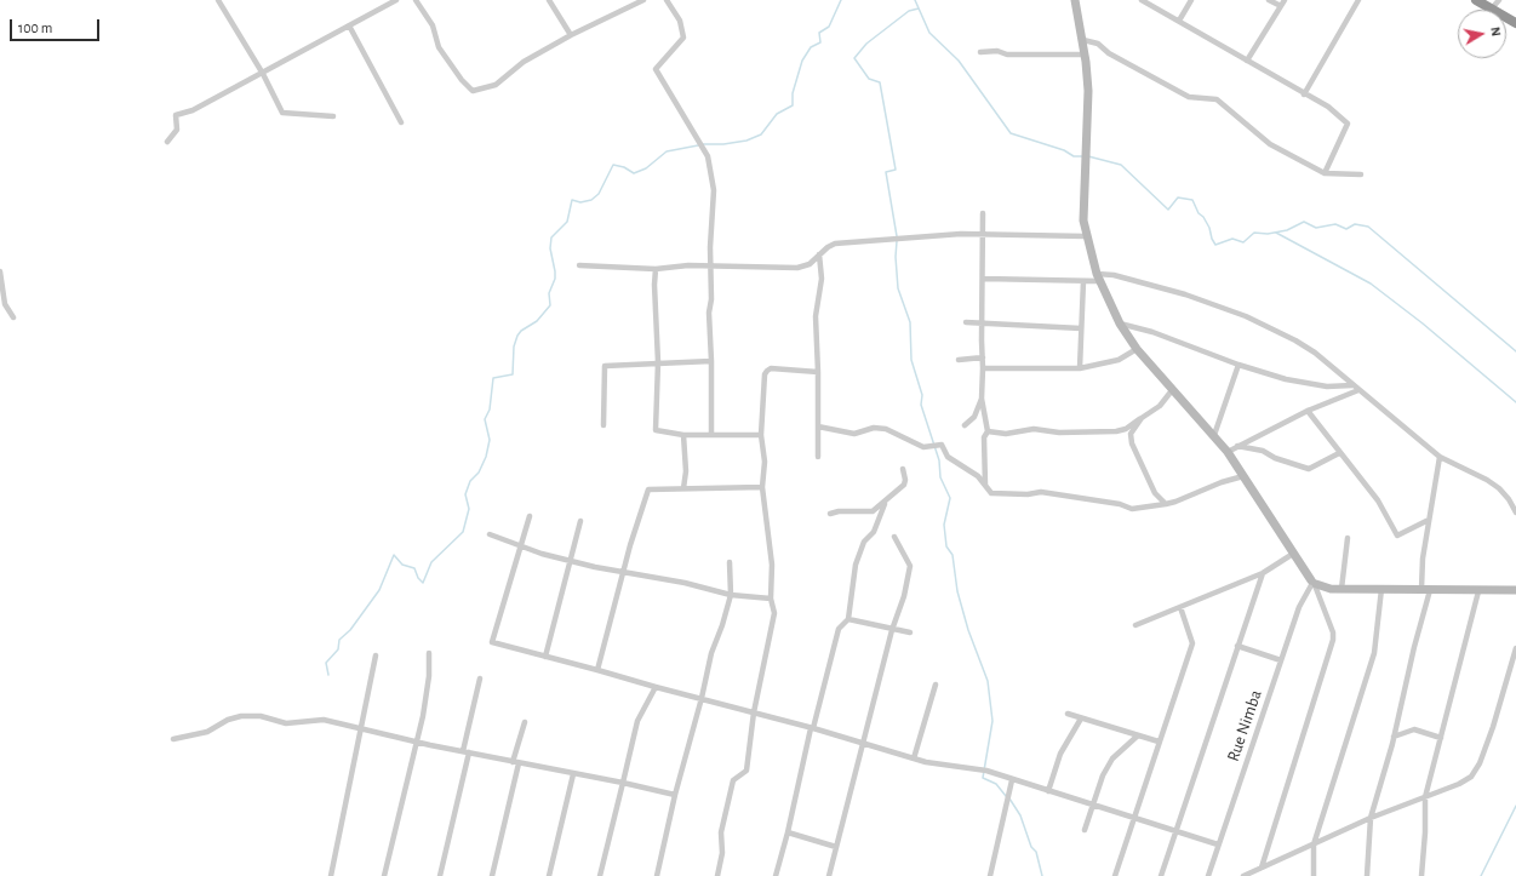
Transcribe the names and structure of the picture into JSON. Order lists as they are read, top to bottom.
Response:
{
  "streets": {
    "street": ["Rue Nimba"]
  },
  "scale_bar": "100 m",
  "north": "right"
}
